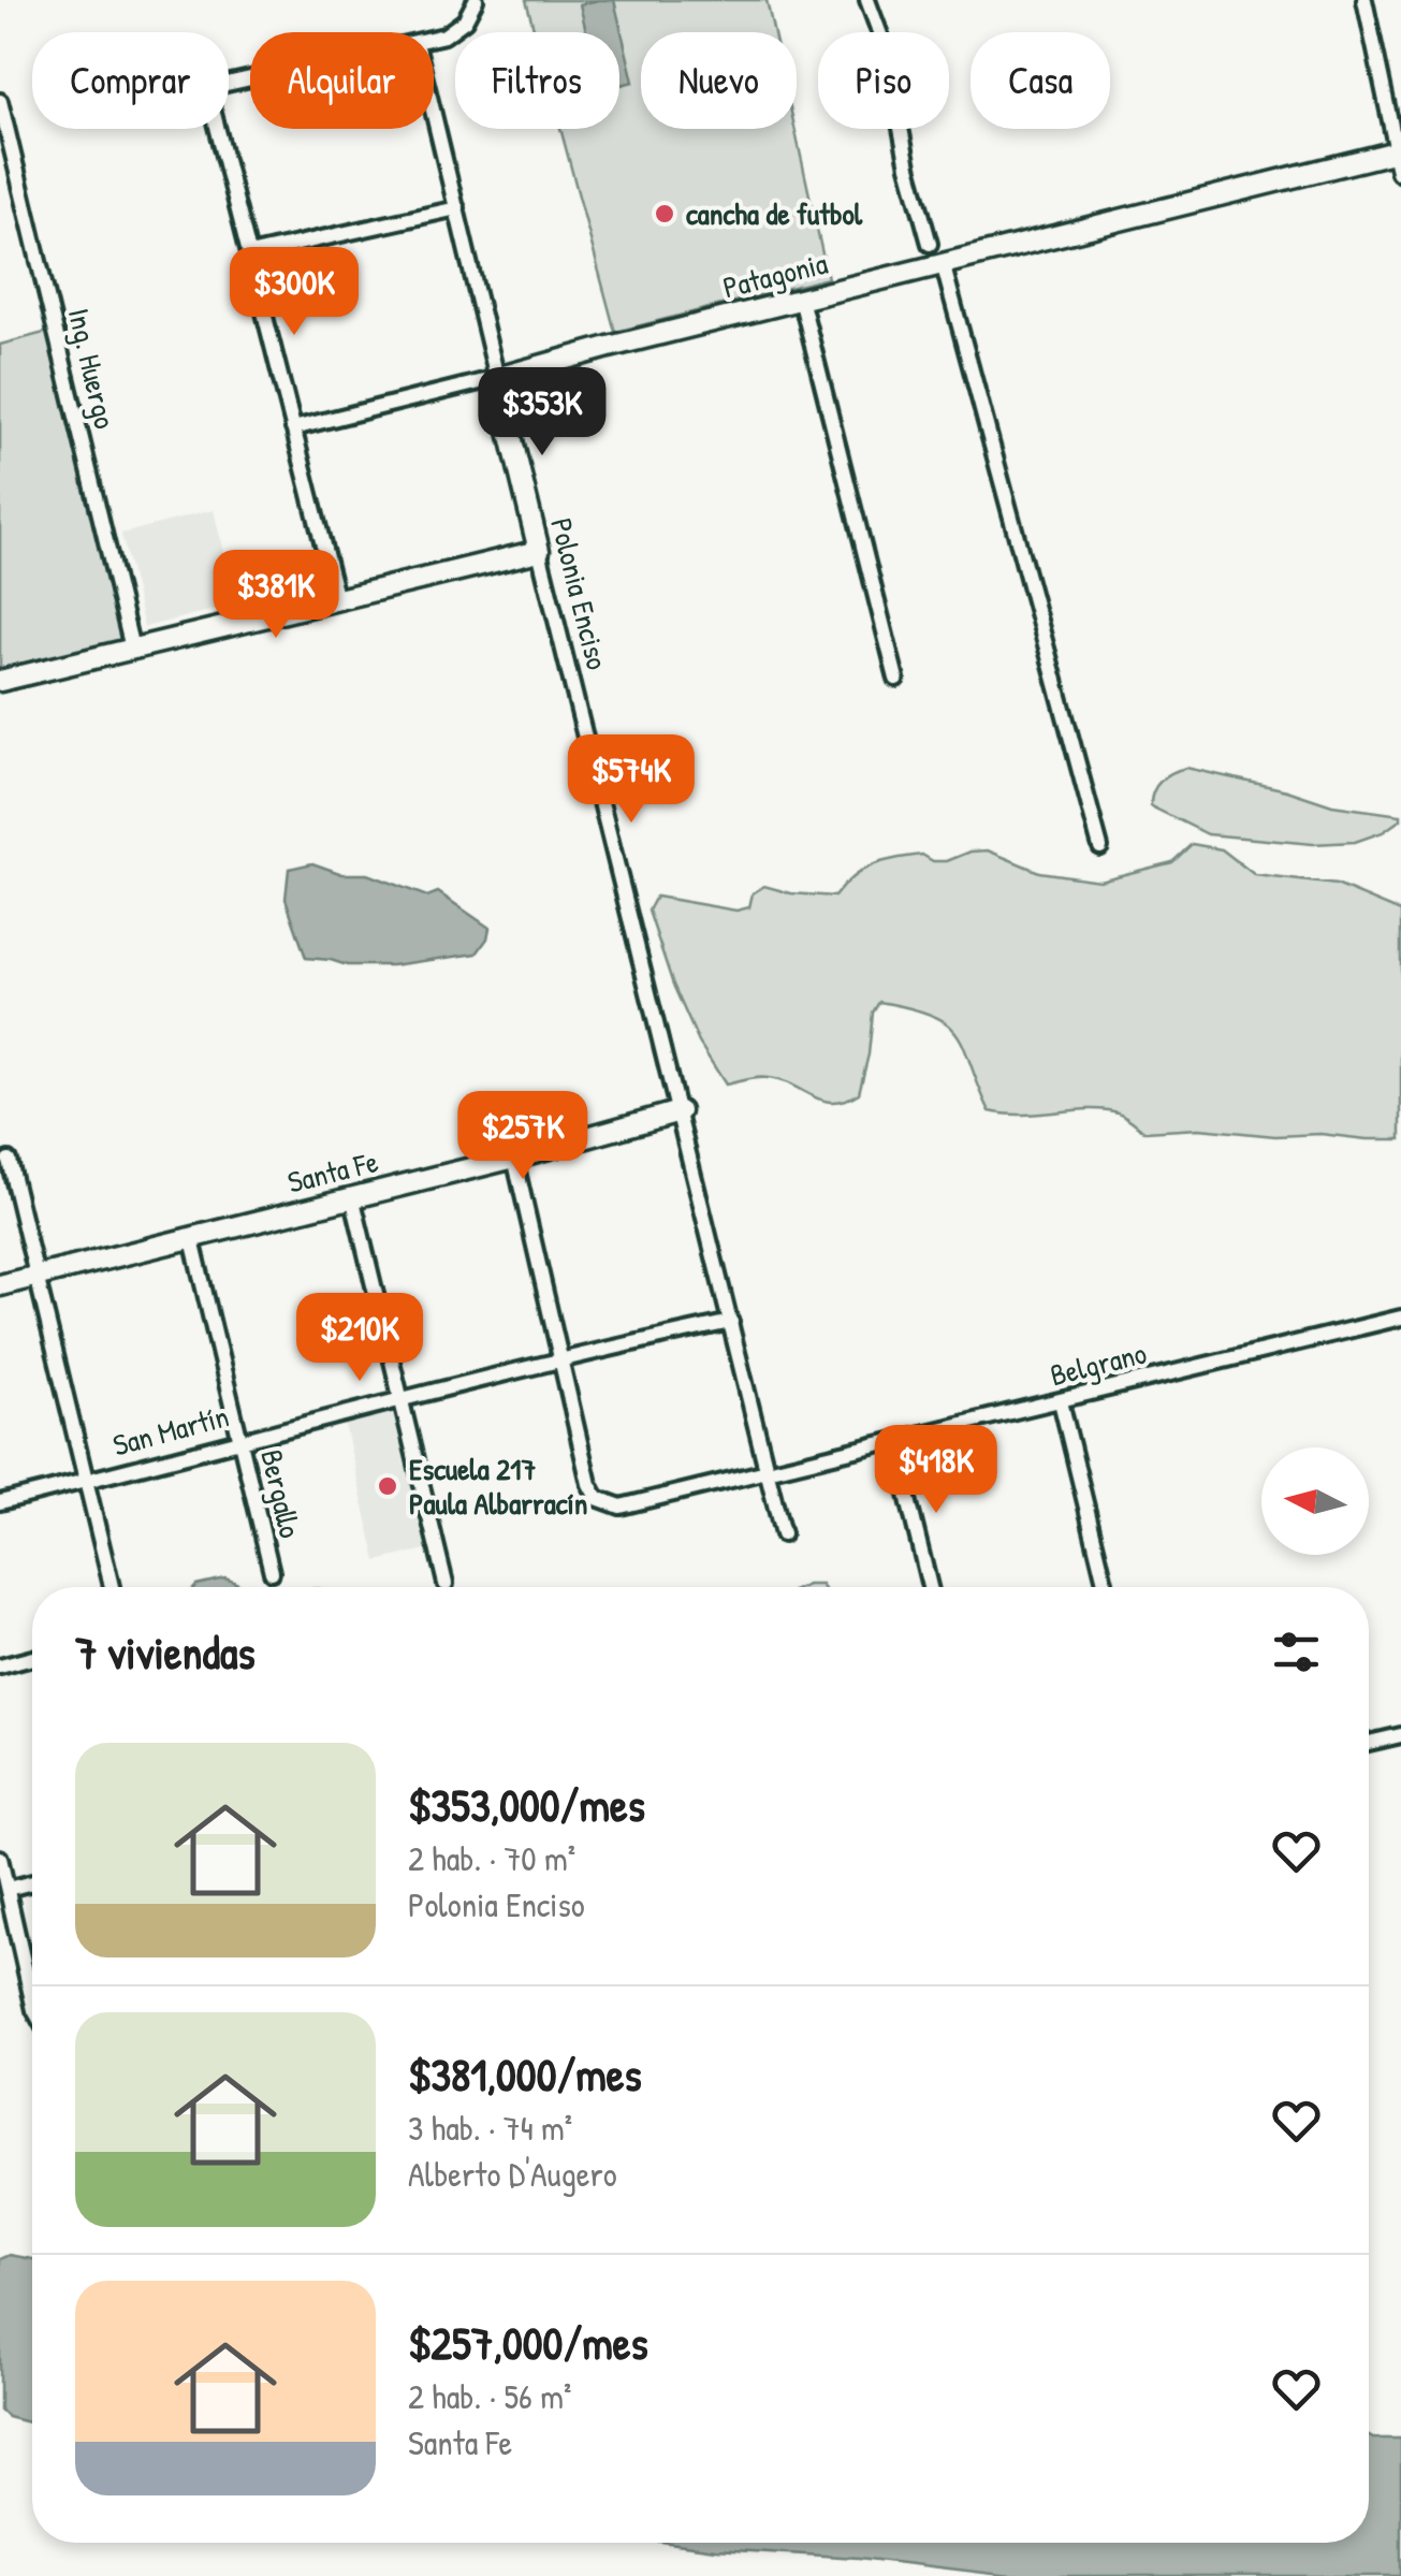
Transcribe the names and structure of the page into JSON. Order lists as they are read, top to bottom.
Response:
{
  "streets": {
    "main road": ["Patagonia", "Polonia Enciso", "Santa Fe"],
    "street": [
      "Ing. Huergo",
      "Belgrano",
      "San Martín",
      "Bergallo"
    ]
  },
  "crossings": [
    ["Patagonia", "Polonia Enciso"],
    ["Polonia Enciso", "Santa Fe"],
    ["Polonia Enciso", "Belgrano"],
    ["Polonia Enciso", "San Martín"],
    ["Santa Fe", "Bergallo"],
    ["Belgrano", "San Martín"],
    ["San Martín", "Bergallo"]
  ],
  "places": ["cancha de futbol", "Escuela 217 Paula Albarracín"],
  "north": "left",
  "page": {
    "chip": [
      "Comprar",
      "Alquilar",
      "Filtros",
      "Nuevo",
      "Piso",
      "Casa"
    ],
    "price": [
      "$300K",
      "$353K",
      "$381K",
      "$574K",
      "$257K",
      "$210K",
      "$418K"
    ],
    "heading": "7 viviendas",
    "list": [
      {
        "name": "$353,000/mes",
        "note": "2 hab. · 70 m² · Polonia Enciso"
      },
      {
        "name": "$381,000/mes",
        "note": "3 hab. · 74 m² · Alberto D'Augero"
      },
      {
        "name": "$257,000/mes",
        "note": "2 hab. · 56 m² · Santa Fe"
      }
    ]
  }
}
